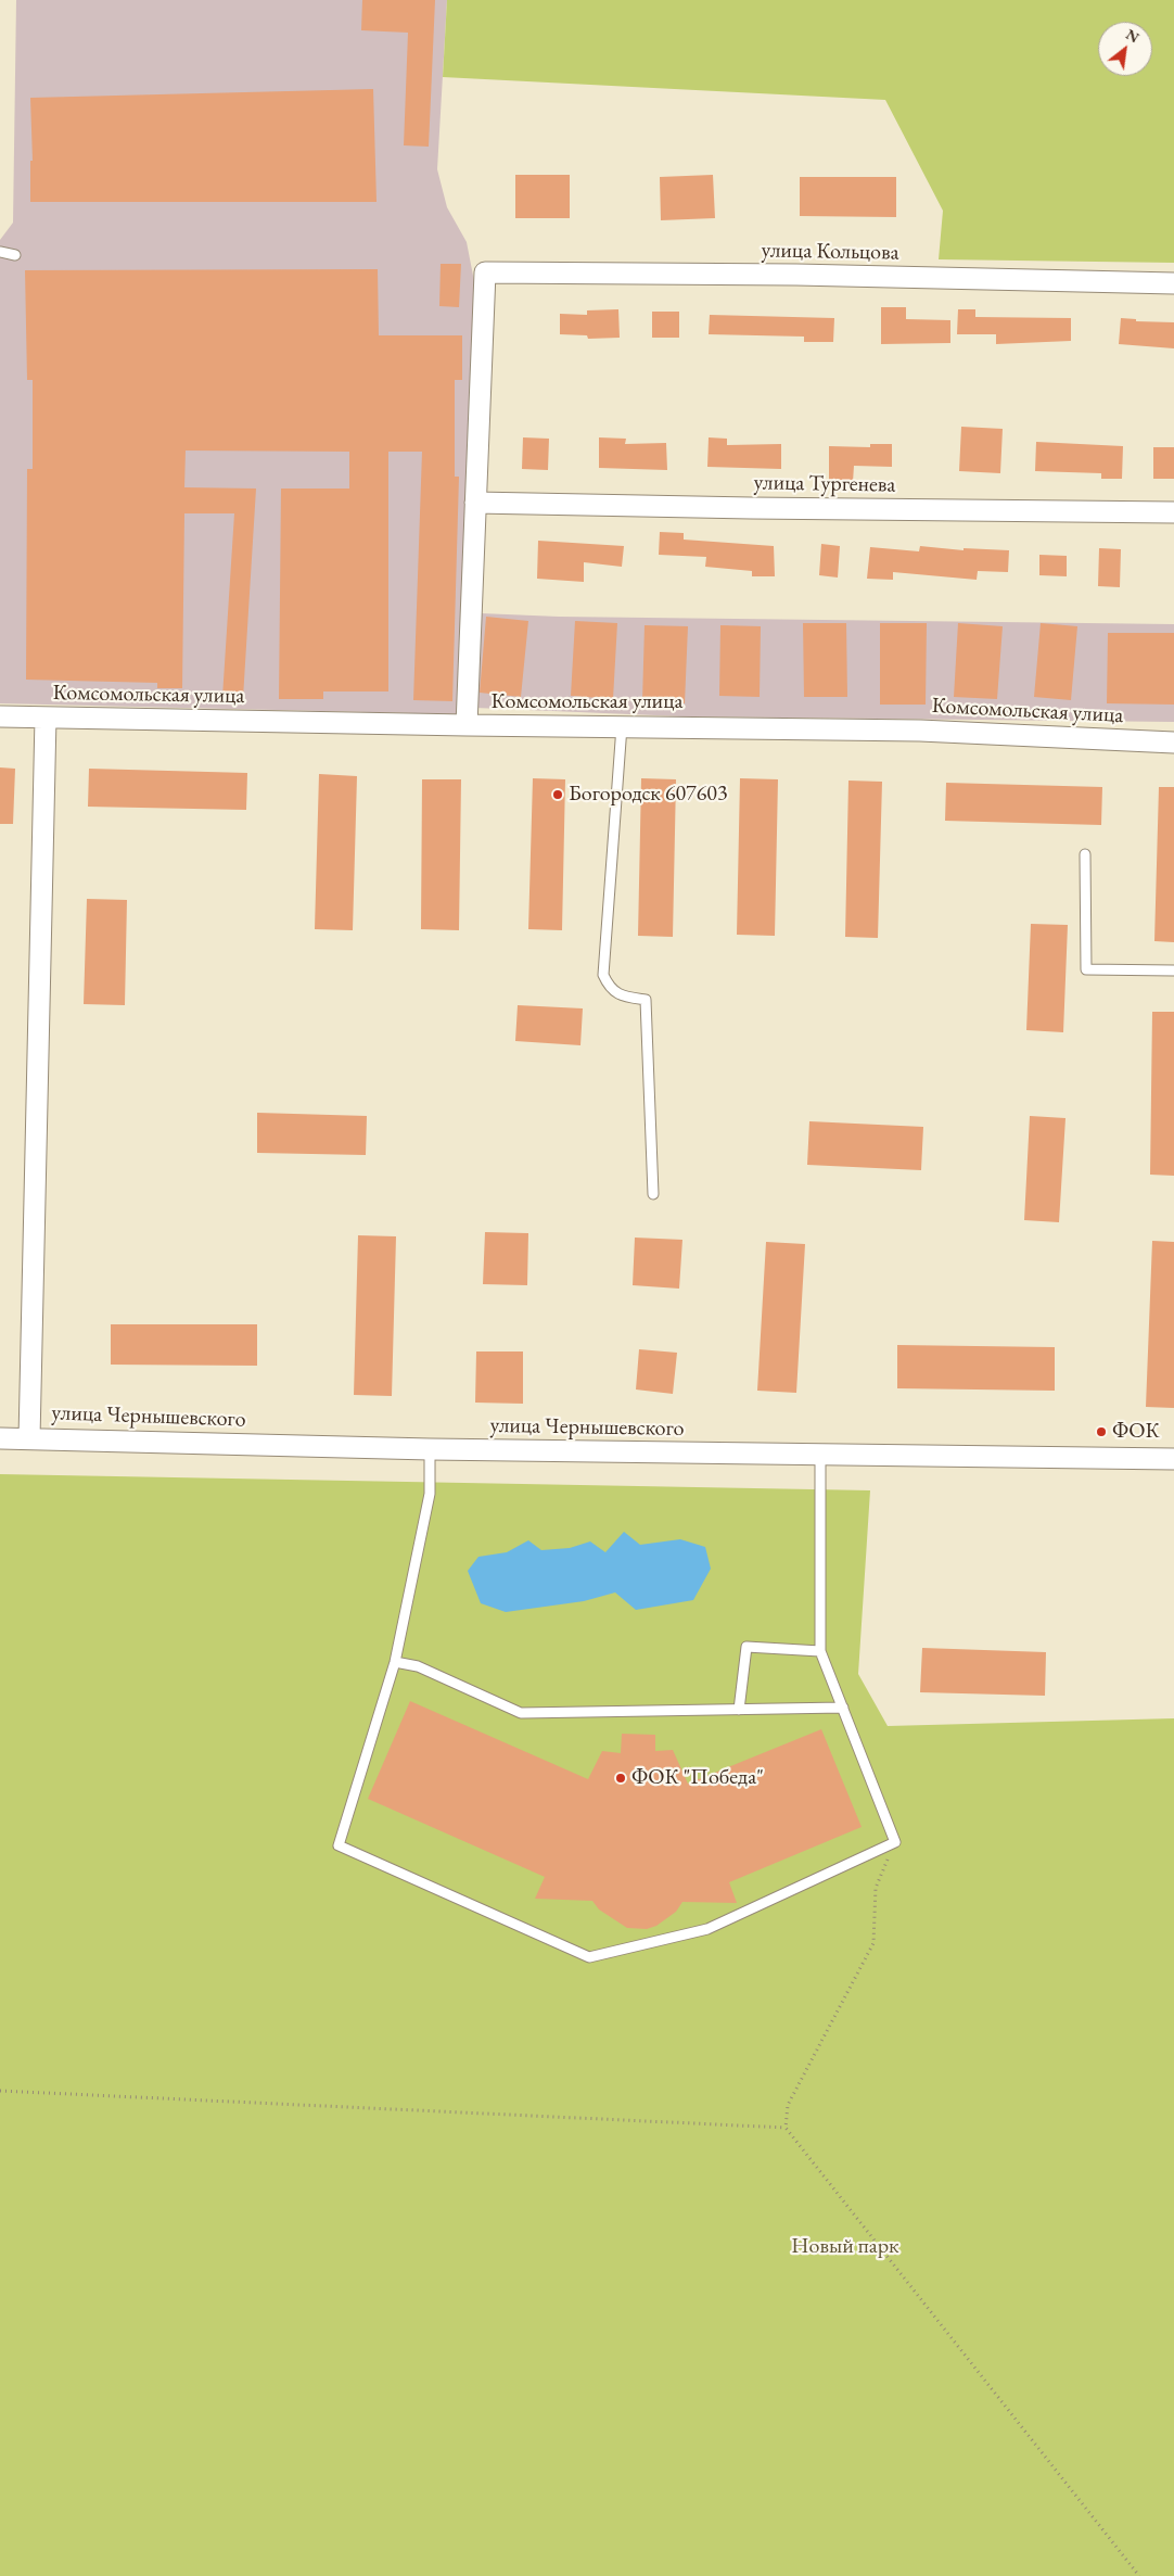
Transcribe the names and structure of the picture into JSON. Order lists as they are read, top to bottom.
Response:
{
  "streets": {
    "street": [
      "улица Кольцова",
      "улица Тургенева",
      "Комсомольская улица",
      "улица Чернышевского"
    ]
  },
  "crossings": [
    ["улица Кольцова", "улица Тургенева"]
  ],
  "parks": ["Новый парк"],
  "places": ["Богородск 607603", "ФОК", "ФОК \"Победа\""],
  "north": "top right"
}
